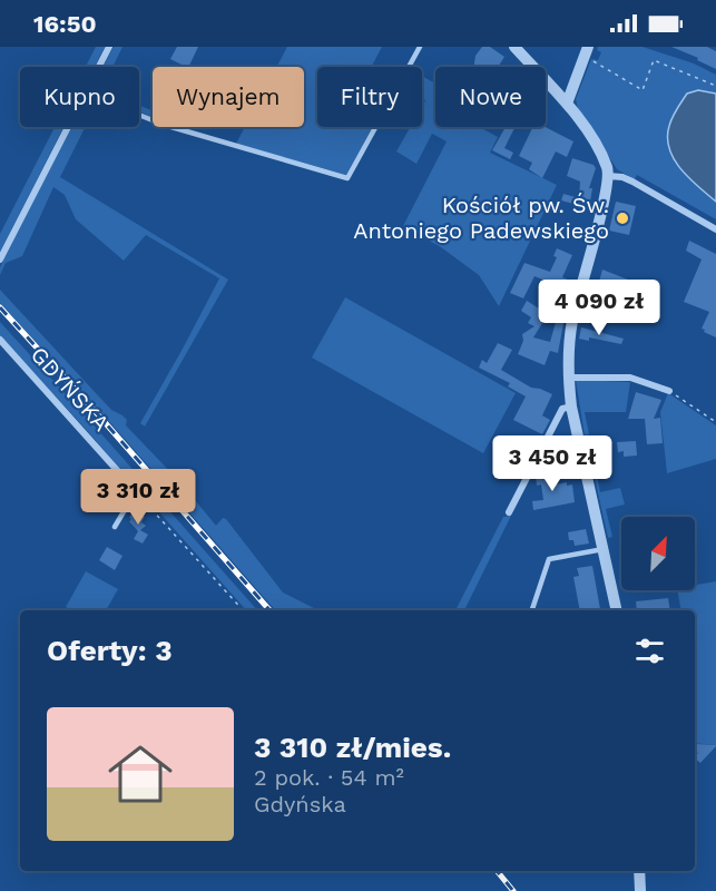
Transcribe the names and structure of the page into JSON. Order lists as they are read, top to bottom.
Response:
{
  "streets": {
    "street": ["GDYŃSKA"]
  },
  "places": ["Kościół pw. Św. Antoniego Padewskiego"],
  "north": "top right",
  "page": {
    "status": "16:50",
    "chip": [
      "Kupno",
      "Wynajem",
      "Filtry",
      "Nowe"
    ],
    "price": ["4 090 zł", "3 450 zł", "3 310 zł"],
    "heading": "Oferty: 3",
    "list": [
      {
        "name": "3 310 zł/mies.",
        "note": "2 pok. · 54 m² · Gdyńska"
      }
    ]
  }
}
